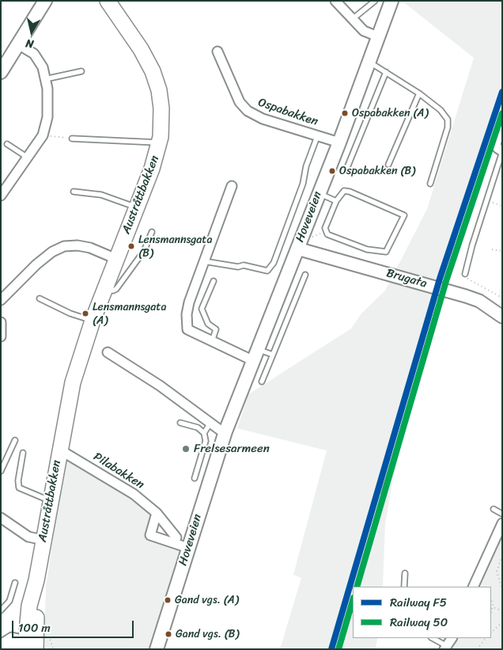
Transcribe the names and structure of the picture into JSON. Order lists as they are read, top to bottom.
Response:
{
  "streets": {
    "main road": ["Austråttbakken", "Hoveveien"],
    "street": ["Ospabakken", "Brugata", "Pilabakken"]
  },
  "crossings": [
    ["Ospabakken", "Hoveveien"],
    ["Hoveveien", "Brugata"]
  ],
  "places": [
    "Ospabakken (A)",
    "Ospabakken (B)",
    "Lensmannsgata (B)",
    "Lensmannsgata (A)",
    "Frelsesarmeen",
    "Gand vgs. (A)",
    "Gand vgs. (B)"
  ],
  "lines": ["rail line F5", "rail line 50"],
  "legend": ["Railway F5", "Railway 50"],
  "scale_bar": "100 m",
  "north": "bottom"
}
